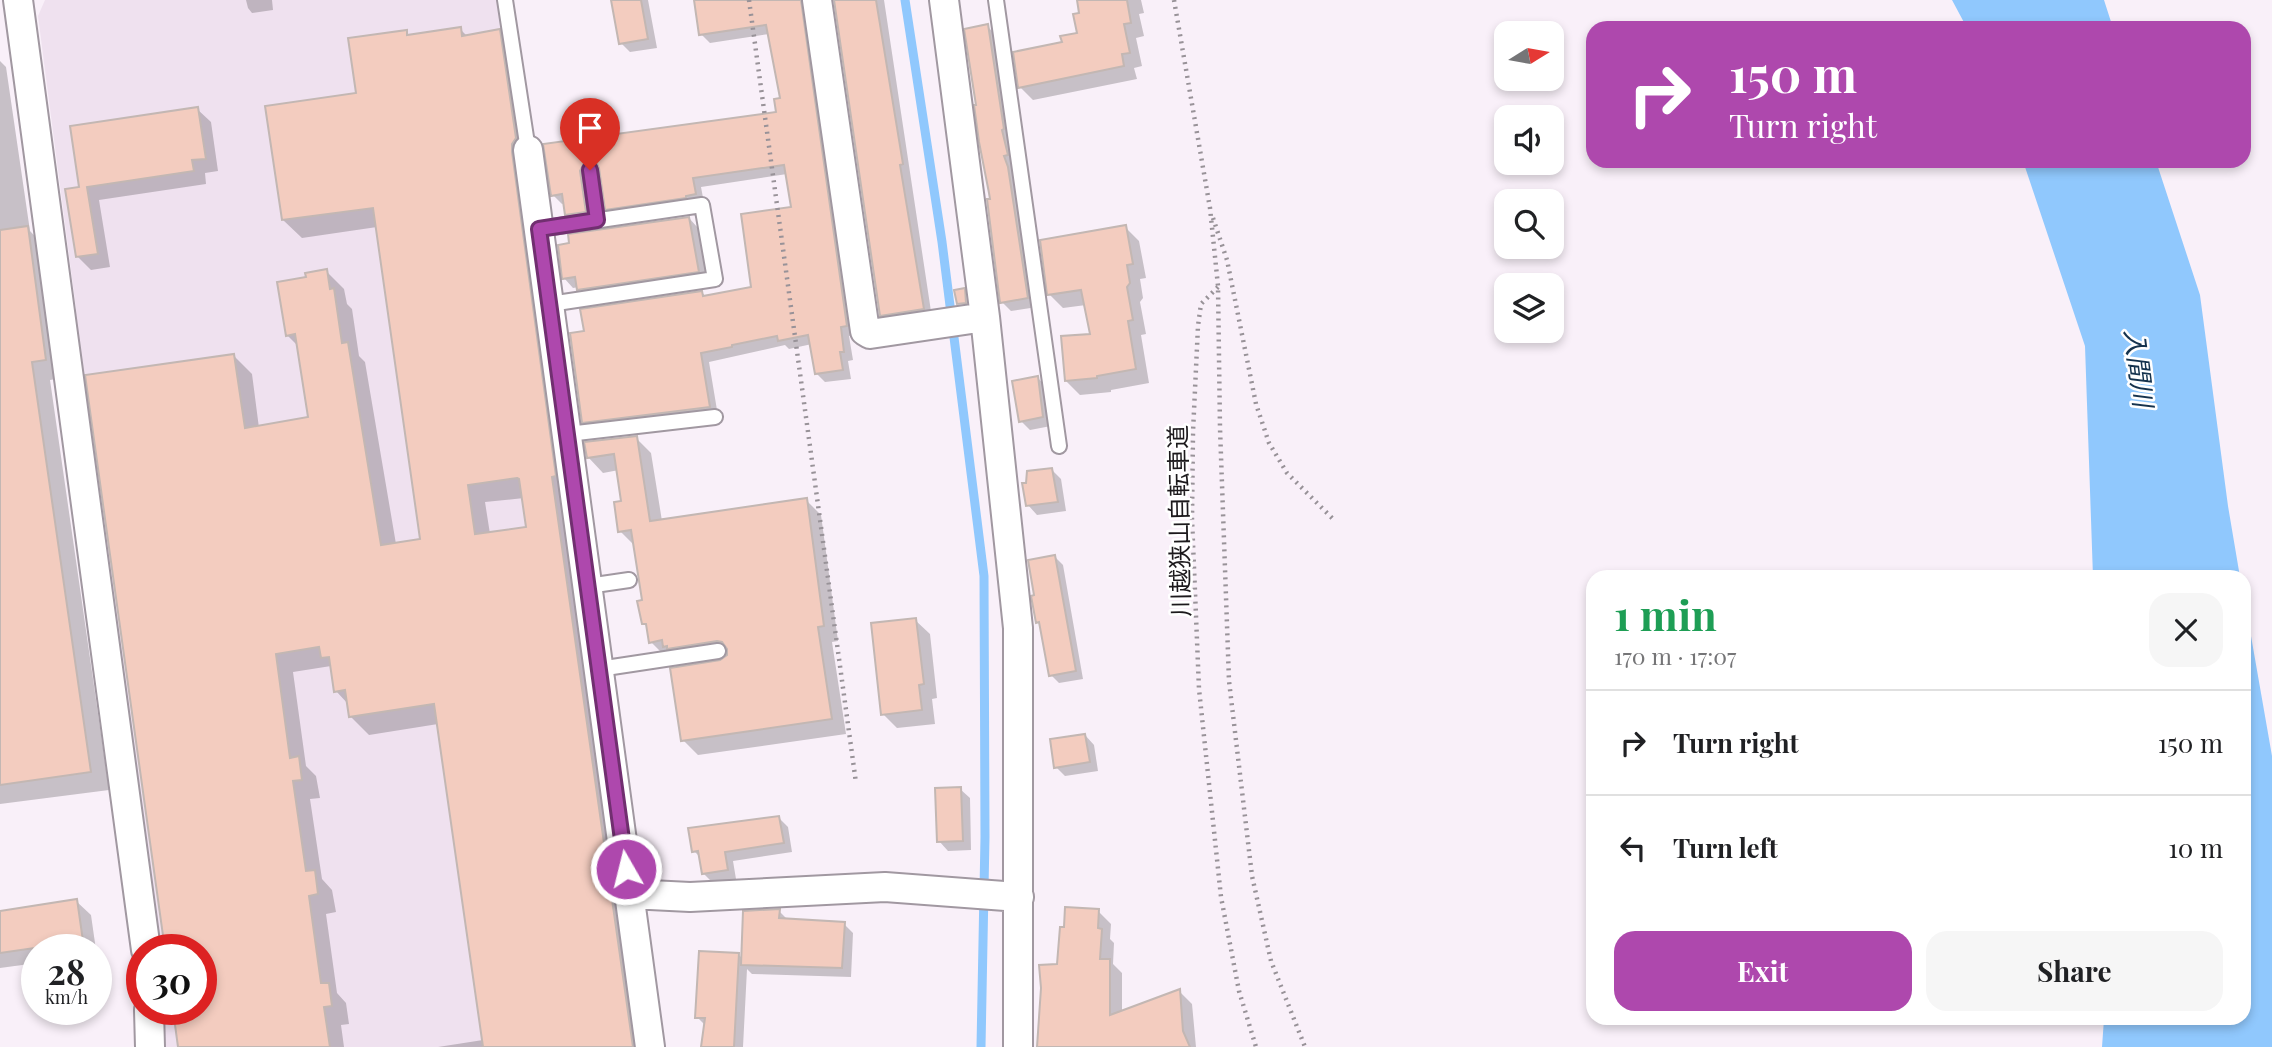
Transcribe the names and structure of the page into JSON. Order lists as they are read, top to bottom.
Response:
{
  "streets": {
    "path": ["川越狭山自転車道"]
  },
  "water": ["入間川"],
  "north": "right",
  "page": {
    "turn": ["150 m", "Turn right"],
    "heading": ["1 min", "170 m · 17:07"],
    "list": [
      {
        "name": "Turn right",
        "value": "150 m"
      },
      {
        "name": "Turn left",
        "value": "10 m"
      }
    ],
    "buttons": ["Exit", "Share"],
    "speed": "28 km/h",
    "limit": "30"
  }
}
